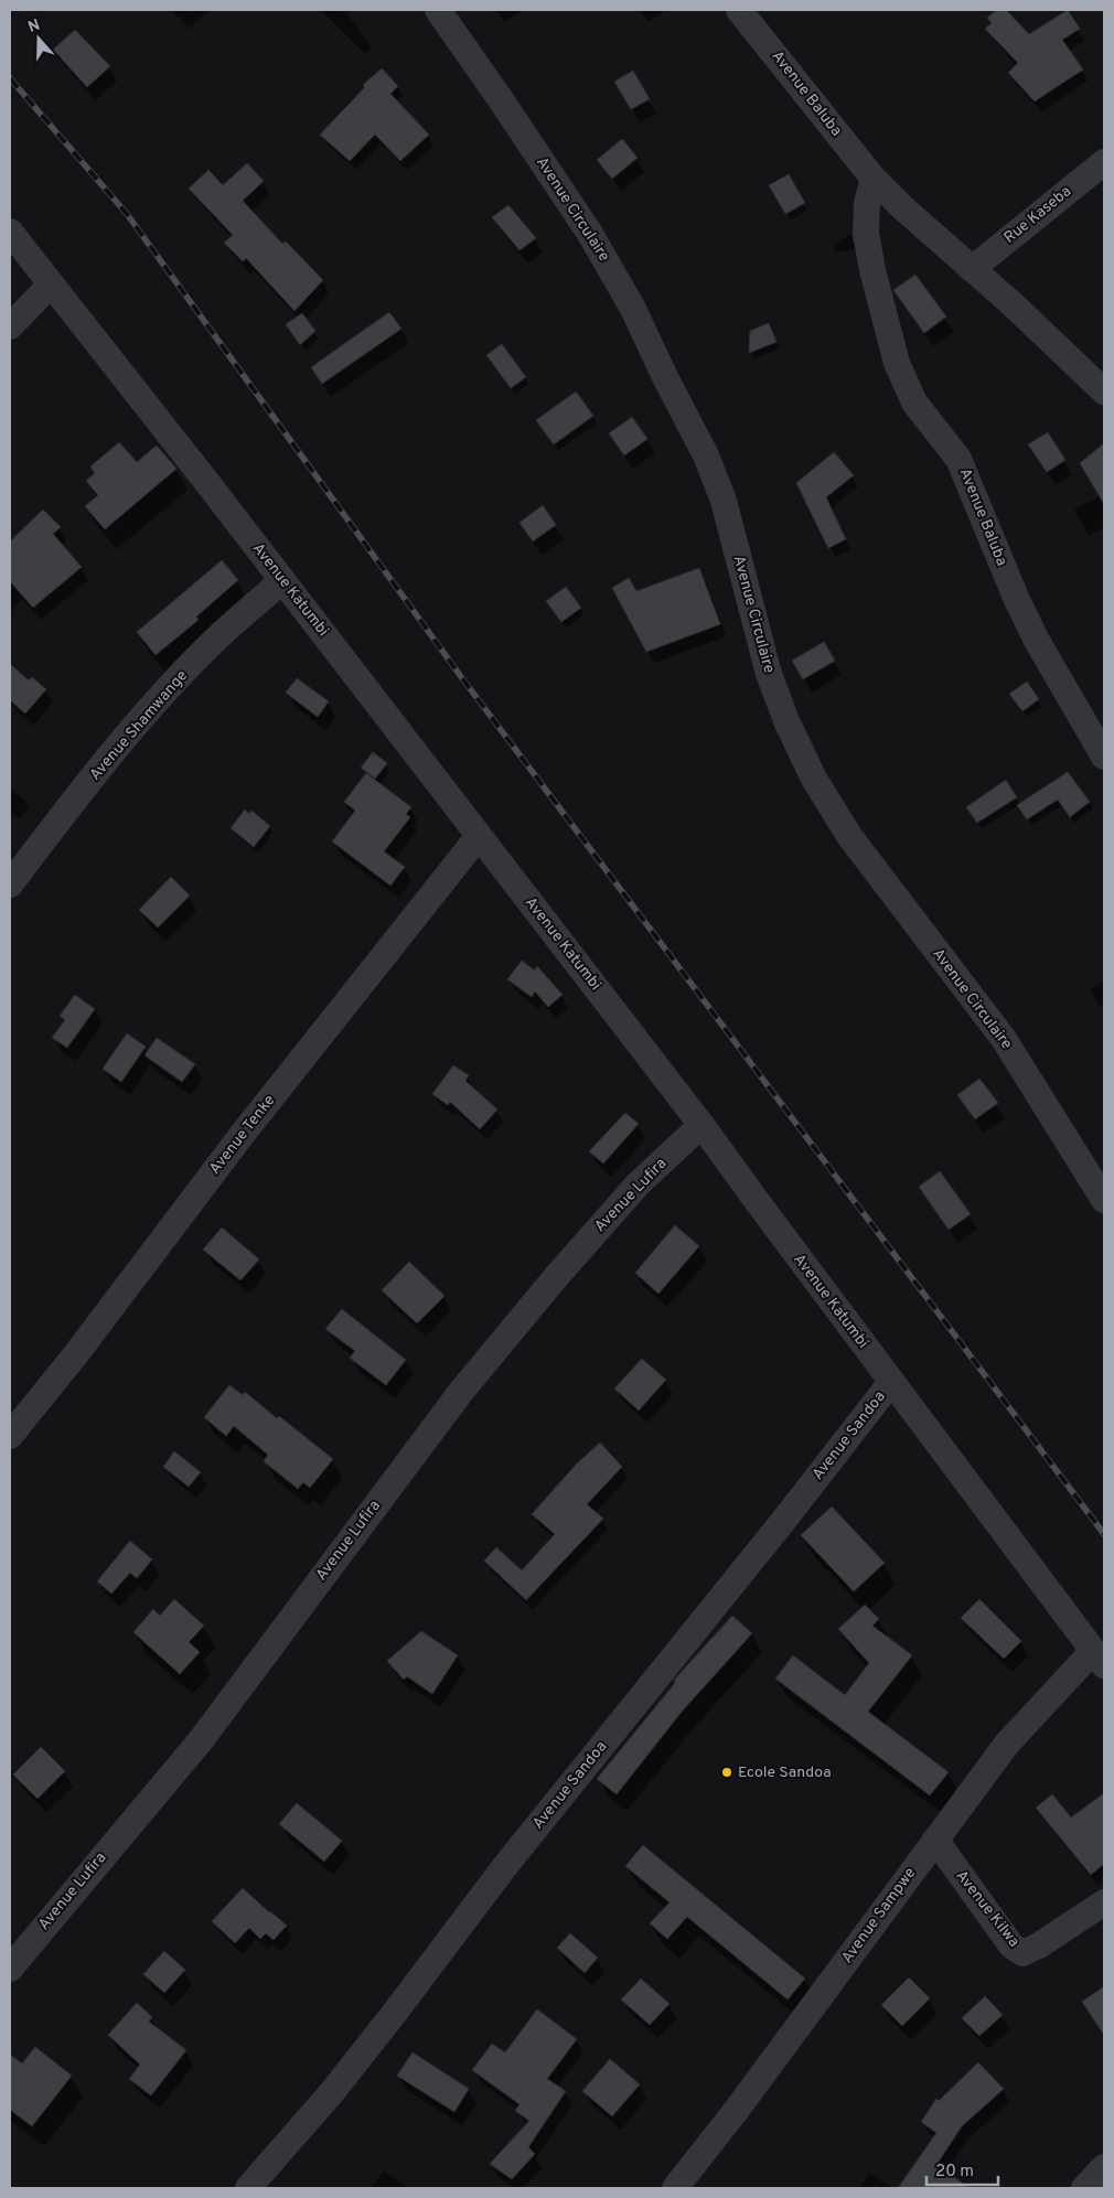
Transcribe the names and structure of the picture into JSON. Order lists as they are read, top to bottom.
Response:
{
  "streets": {
    "street": [
      "Avenue Baluba",
      "Avenue Circulaire",
      "Rue Kaseba",
      "Avenue Katumbi",
      "Avenue Shamwange",
      "Avenue Tenke",
      "Avenue Lufira",
      "Avenue Sandoa",
      "Avenue Kilwa",
      "Avenue Sampwe"
    ]
  },
  "crossings": [
    ["Avenue Baluba", "Rue Kaseba"],
    ["Avenue Katumbi", "Avenue Shamwange"],
    ["Avenue Katumbi", "Avenue Tenke"],
    ["Avenue Katumbi", "Avenue Lufira"],
    ["Avenue Katumbi", "Avenue Sandoa"],
    ["Avenue Katumbi", "Avenue Sampwe"],
    ["Avenue Kilwa", "Avenue Sampwe"]
  ],
  "places": ["Ecole Sandoa"],
  "scale_bar": "20 m",
  "north": "top"
}
